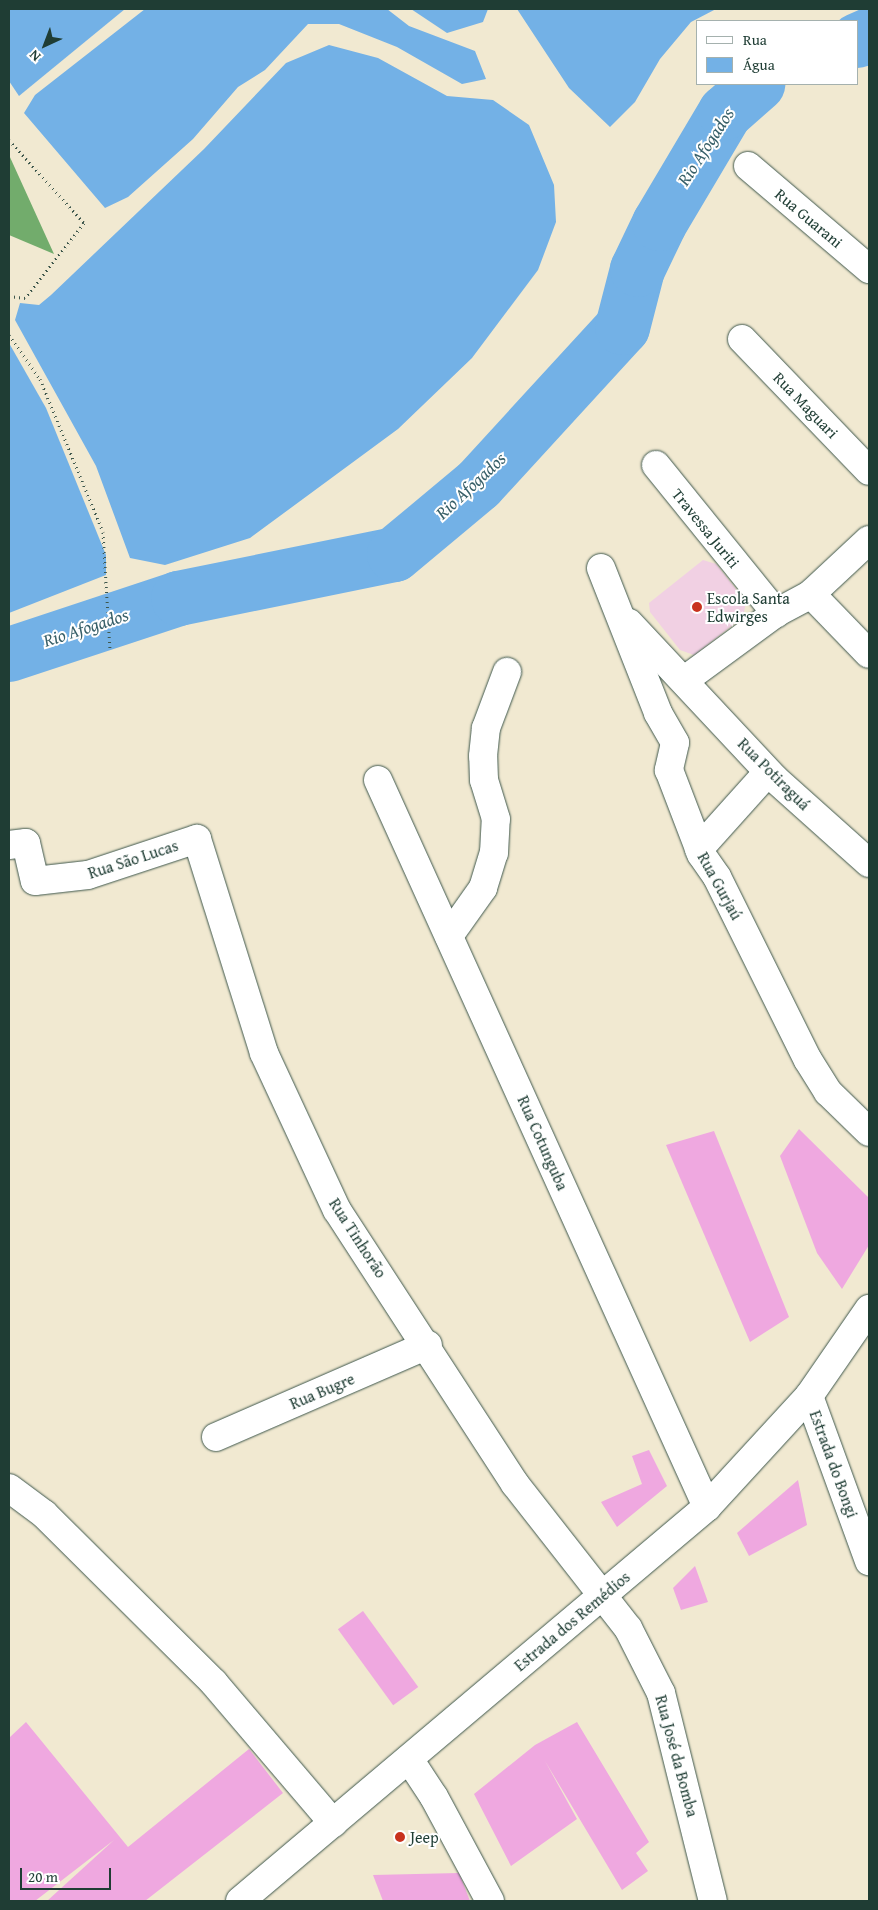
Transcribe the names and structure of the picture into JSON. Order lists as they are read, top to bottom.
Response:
{
  "streets": {
    "street": [
      "Rua Guarani",
      "Rua Maguari",
      "Travessa Juriti",
      "Rua Potiraguá",
      "Rua São Lucas",
      "Rua Gurjaú",
      "Rua Cotunguba",
      "Rua Tinhorão",
      "Rua Bugre",
      "Estrada do Bongi",
      "Estrada dos Remédios",
      "Rua José da Bomba"
    ]
  },
  "crossings": [
    ["Rua Potiraguá", "Rua Gurjaú"],
    ["Rua São Lucas", "Rua Tinhorão"],
    ["Rua Cotunguba", "Estrada dos Remédios"],
    ["Rua Tinhorão", "Rua Bugre"],
    ["Rua Tinhorão", "Estrada dos Remédios"],
    ["Rua Tinhorão", "Rua José da Bomba"],
    ["Estrada do Bongi", "Estrada dos Remédios"],
    ["Estrada dos Remédios", "Rua José da Bomba"]
  ],
  "water": ["Rio Afogados"],
  "places": ["Escola Santa Edwirges", "Jeep"],
  "legend": ["Rua", "Água"],
  "scale_bar": "20 m",
  "north": "bottom left"
}
